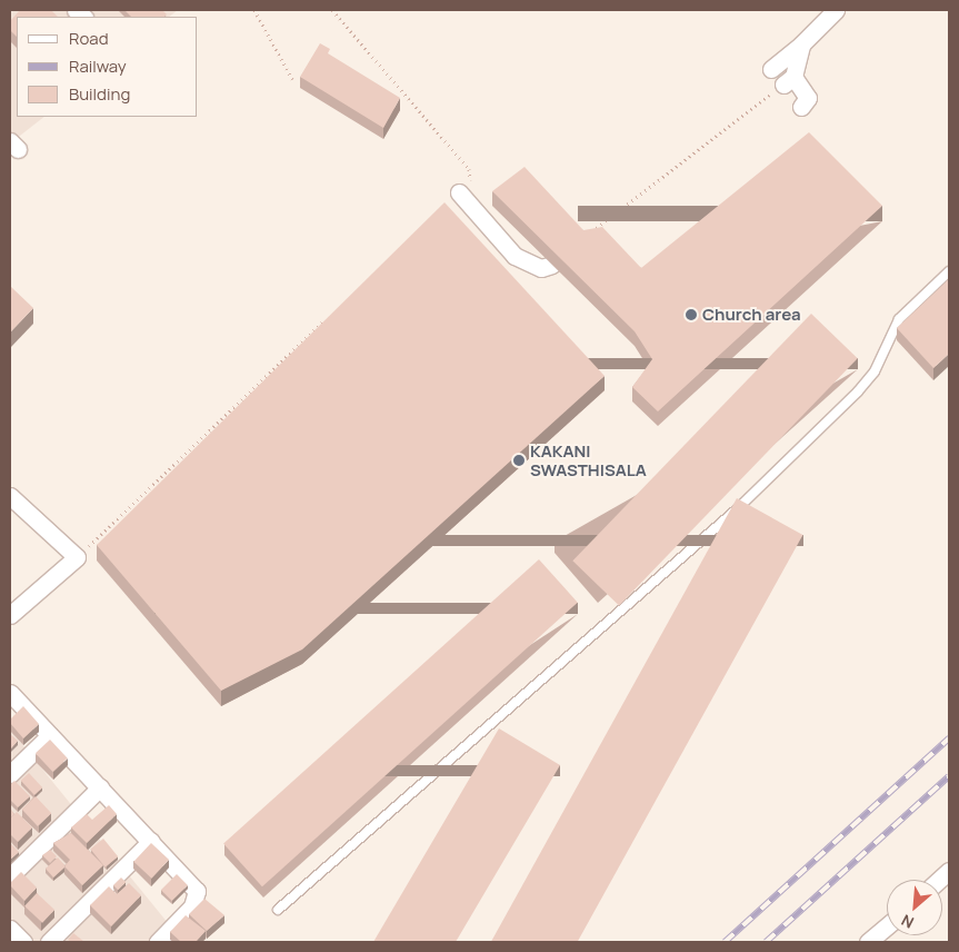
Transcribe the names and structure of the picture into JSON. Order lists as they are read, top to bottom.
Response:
{
  "places": ["Church area", "KAKANI SWASTHISALA"],
  "legend": ["Road", "Railway", "Building"],
  "north": "bottom left"
}
